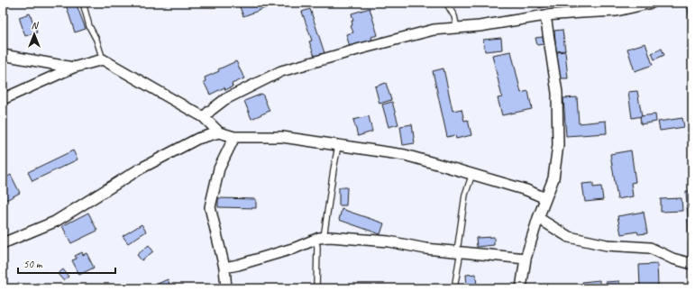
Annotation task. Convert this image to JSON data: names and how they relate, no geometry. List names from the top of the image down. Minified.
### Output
{"scale_bar":"50 m","north":"top"}
